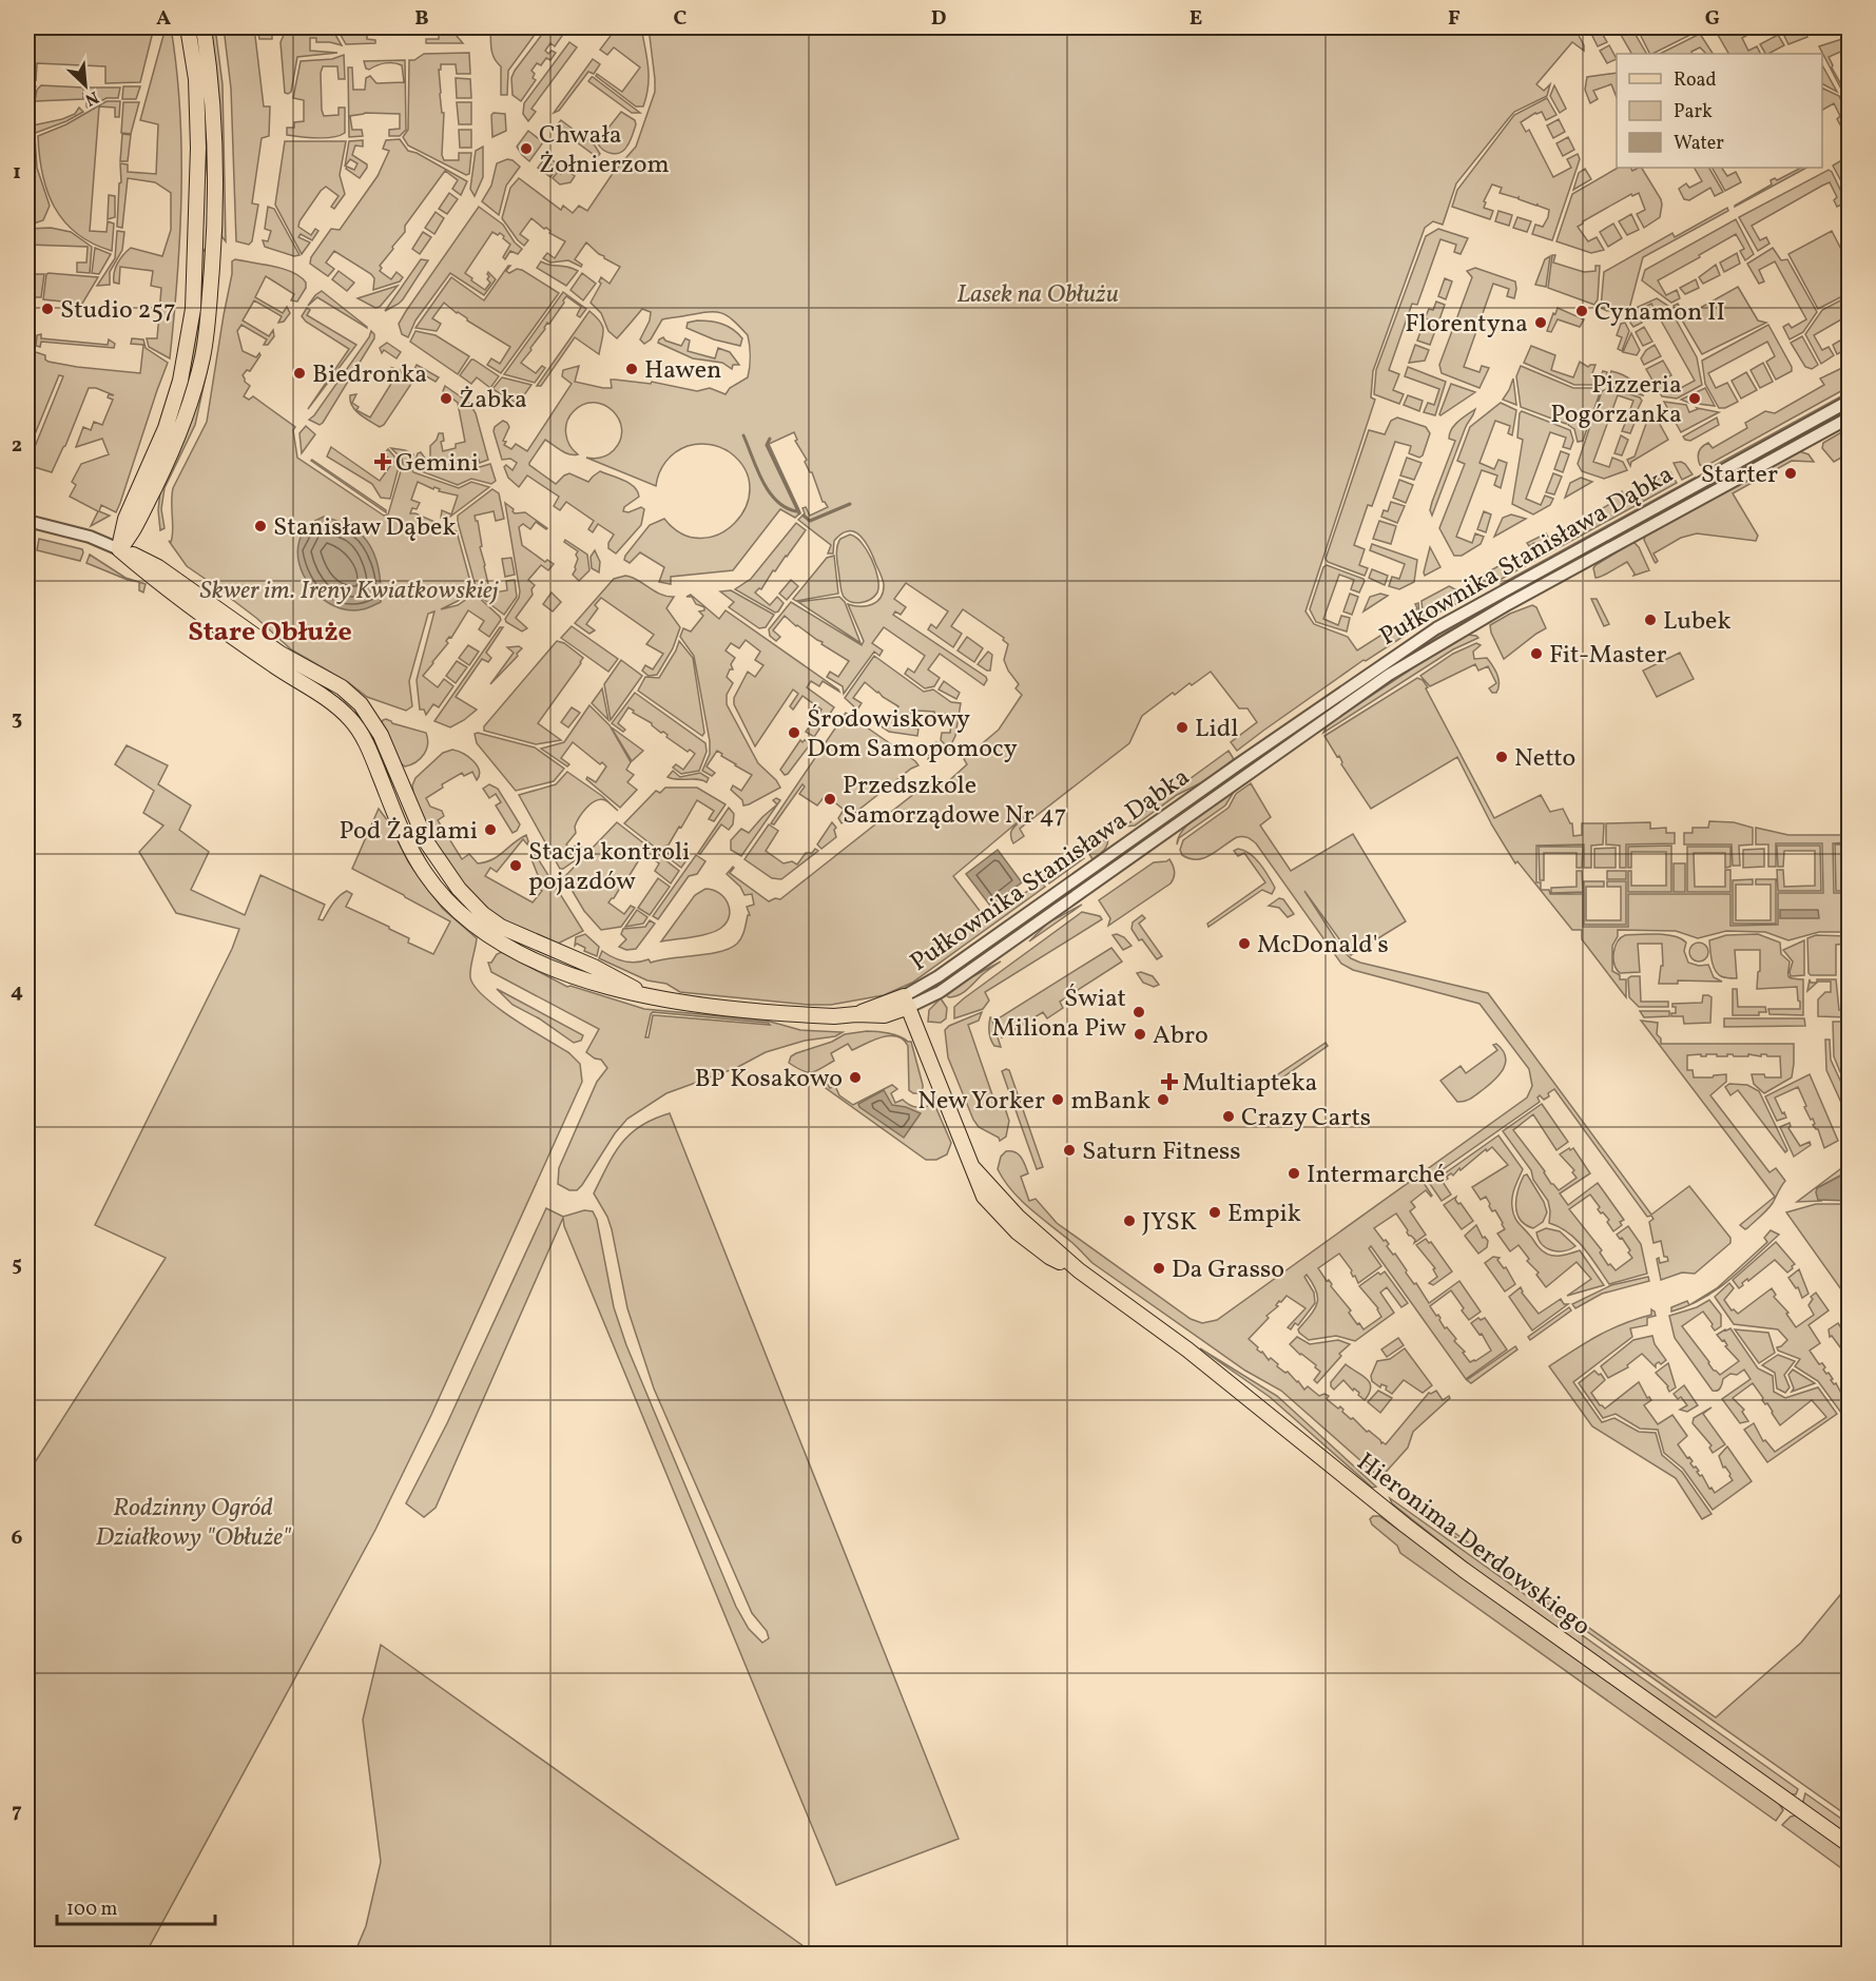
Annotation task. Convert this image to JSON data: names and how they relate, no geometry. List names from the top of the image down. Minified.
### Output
{"streets":{"main road":["Pułkownika Stanisława Dąbka","Hieronima Derdowskiego"]},"crossings":[["Pułkownika Stanisława Dąbka","Hieronima Derdowskiego"]],"districts":["Stare Obłuże"],"parks":["Lasek na Obłużu","Skwer im. Ireny Kwiatkowskiej","Rodzinny Ogród Działkowy \"Obłuże\""],"places":{"other":["Chwała Żołnierzom","Studio 257","Cynamon II","Florentyna","Hawen","Biedronka","Żabka","Pizzeria Pogórzanka","Starter","Stanisław Dąbek","Lubek","Fit-Master","Lidl","Środowiskowy Dom Samopomocy","Netto","Przedszkole Samorządowe Nr 47","Pod Żaglami","Stacja kontroli pojazdów","McDonald's","Świat Miliona Piw","Abro","BP Kosakowo","New Yorker","mBank","Crazy Carts","Saturn Fitness","Intermarché","Empik","JYSK","Da Grasso"],"health":["Gemini","Multiapteka"]},"legend":["Road","Park","Water"],"scale_bar":"100 m","north":"bottom right","grid":{"columns":["A","B","C","D","E","F","G"],"rows":["1","2","3","4","5","6","7"]}}
